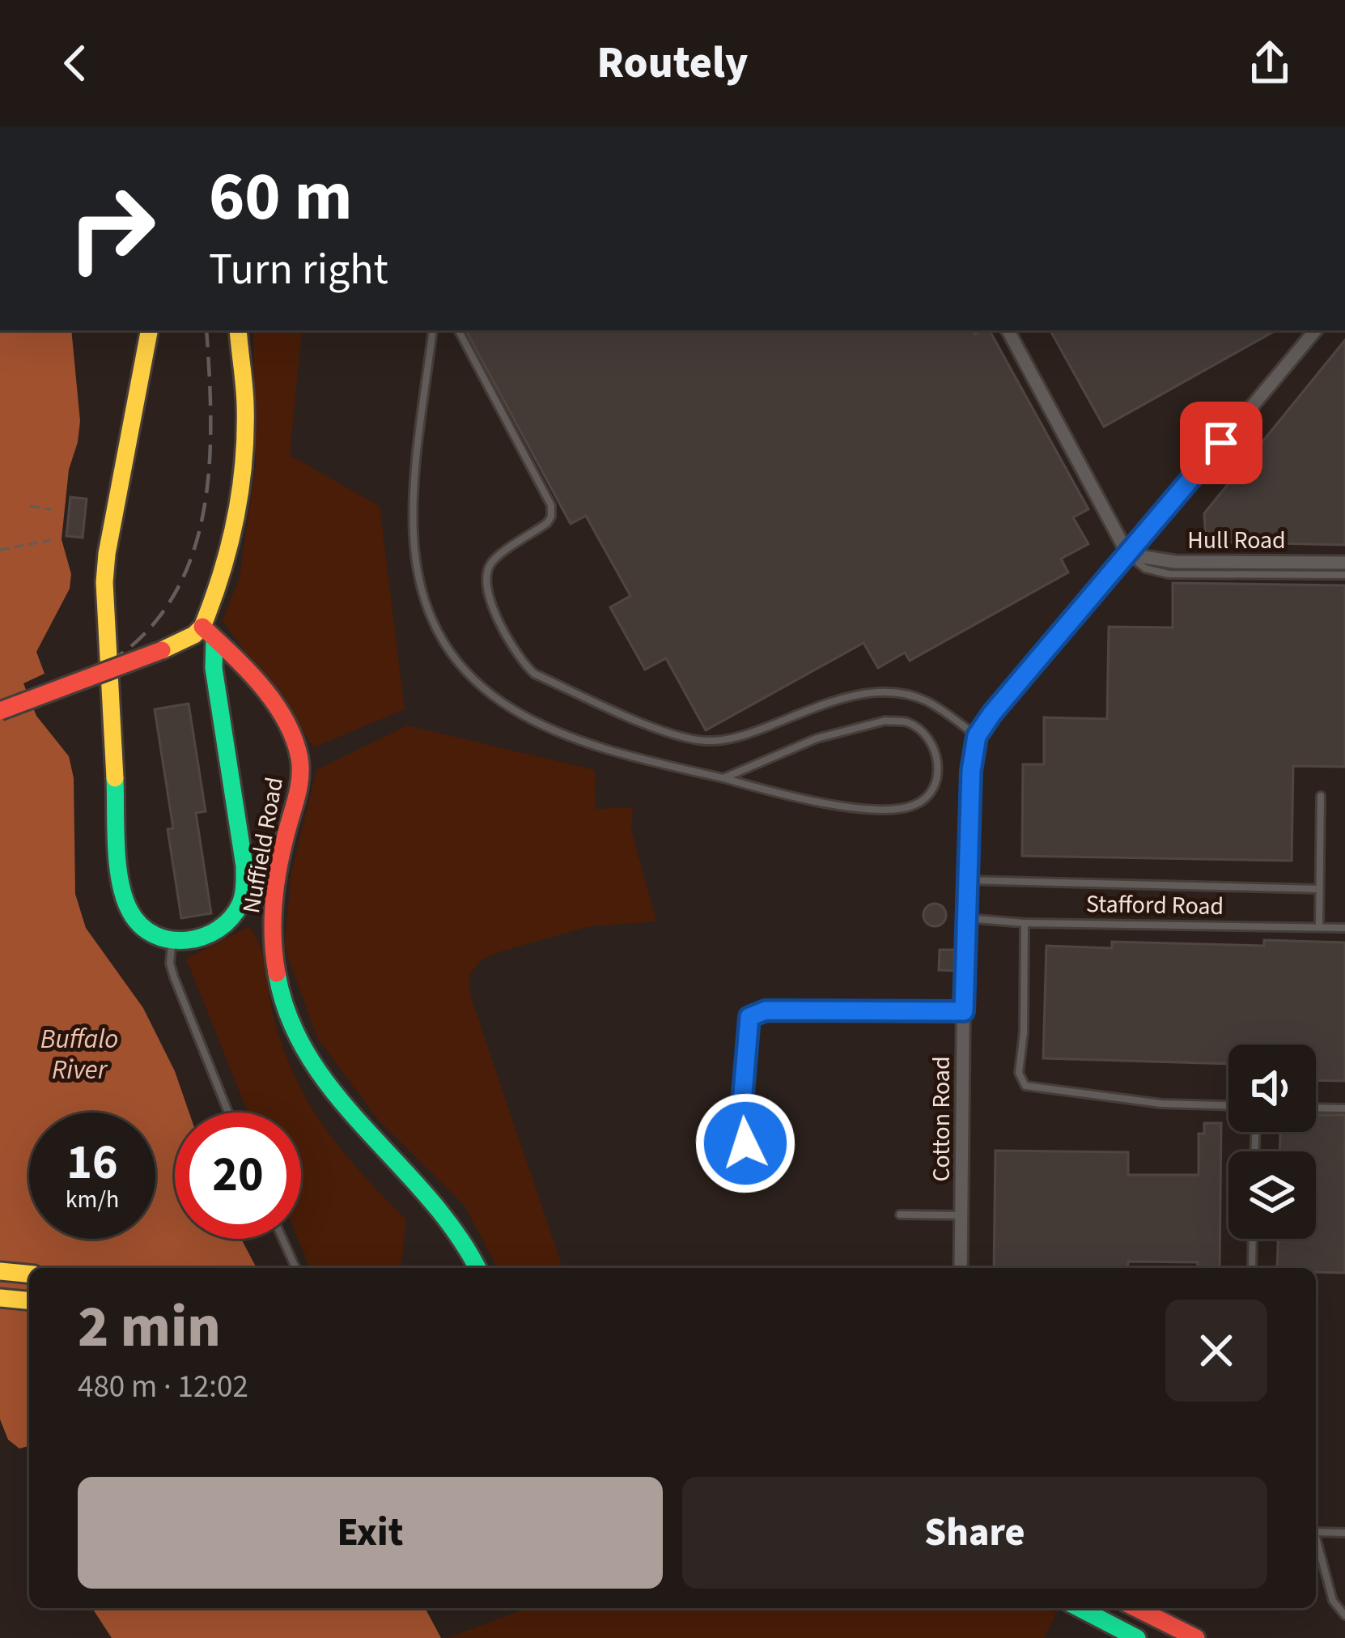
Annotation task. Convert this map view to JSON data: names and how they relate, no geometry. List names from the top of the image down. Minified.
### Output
{"streets":{"street":["Hull Road","Nuffield Road","Cotton Road"],"lane":["Stafford Road"]},"crossings":[["Hull Road","Cotton Road"],["Stafford Road","Cotton Road"]],"water":["Buffalo River"],"page":{"header":"Routely","turn":["60 m","Turn right"],"speed":"16 km/h","limit":"20","heading":["2 min","480 m · 12:02"],"buttons":["Exit","Share"]}}
